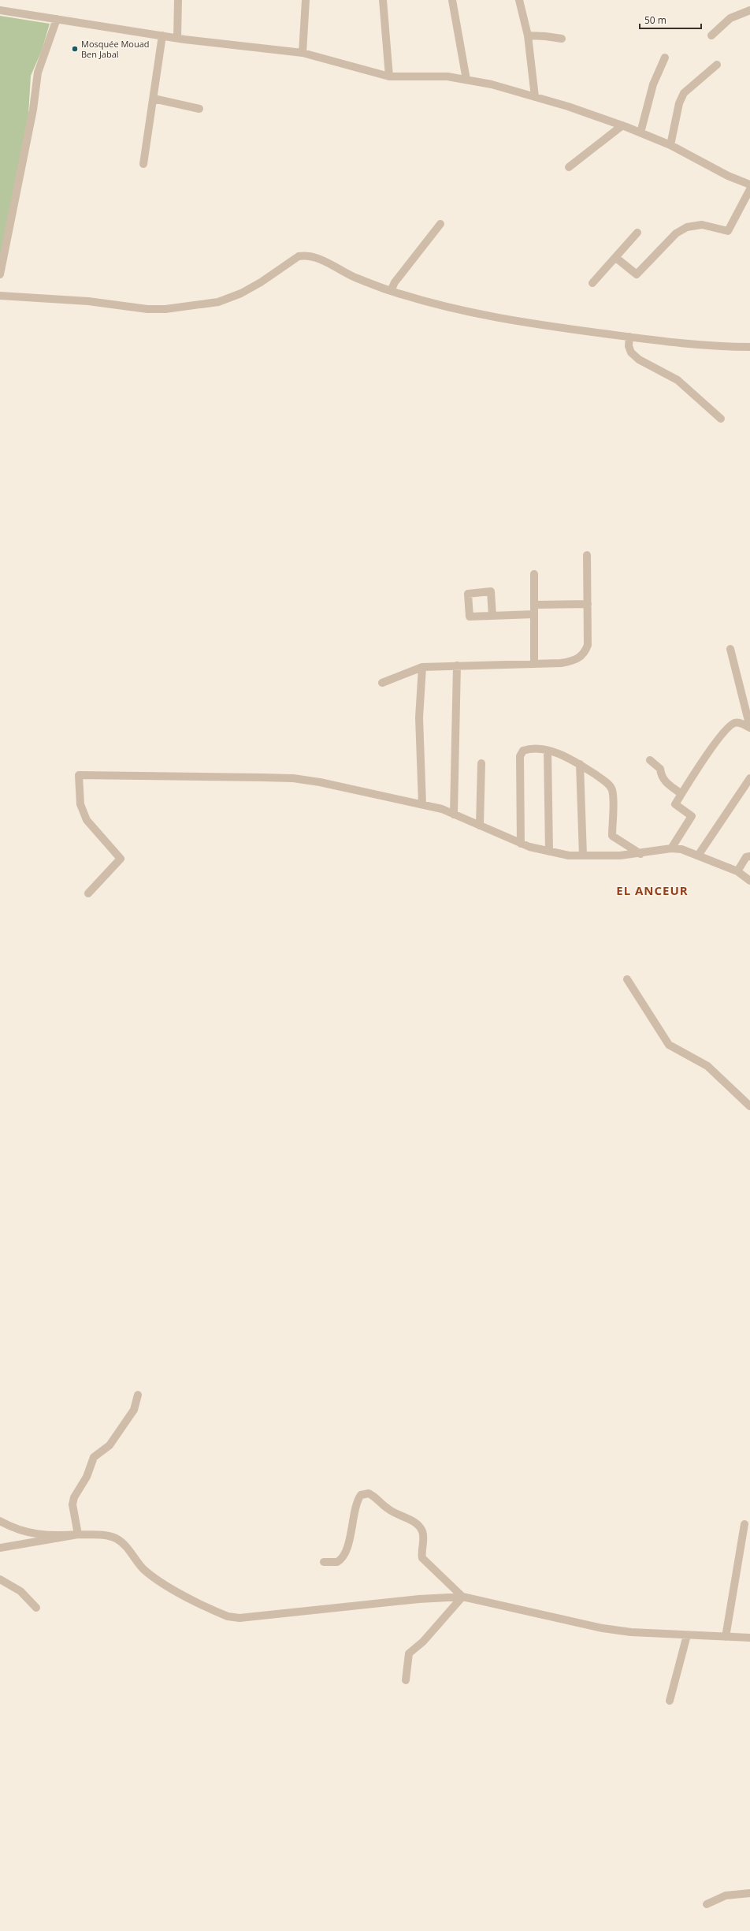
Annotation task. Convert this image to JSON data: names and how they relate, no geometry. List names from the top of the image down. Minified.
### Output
{"districts":["EL ANCEUR"],"places":["Mosquée Mouad Ben Jabal"],"scale_bar":"50 m"}
